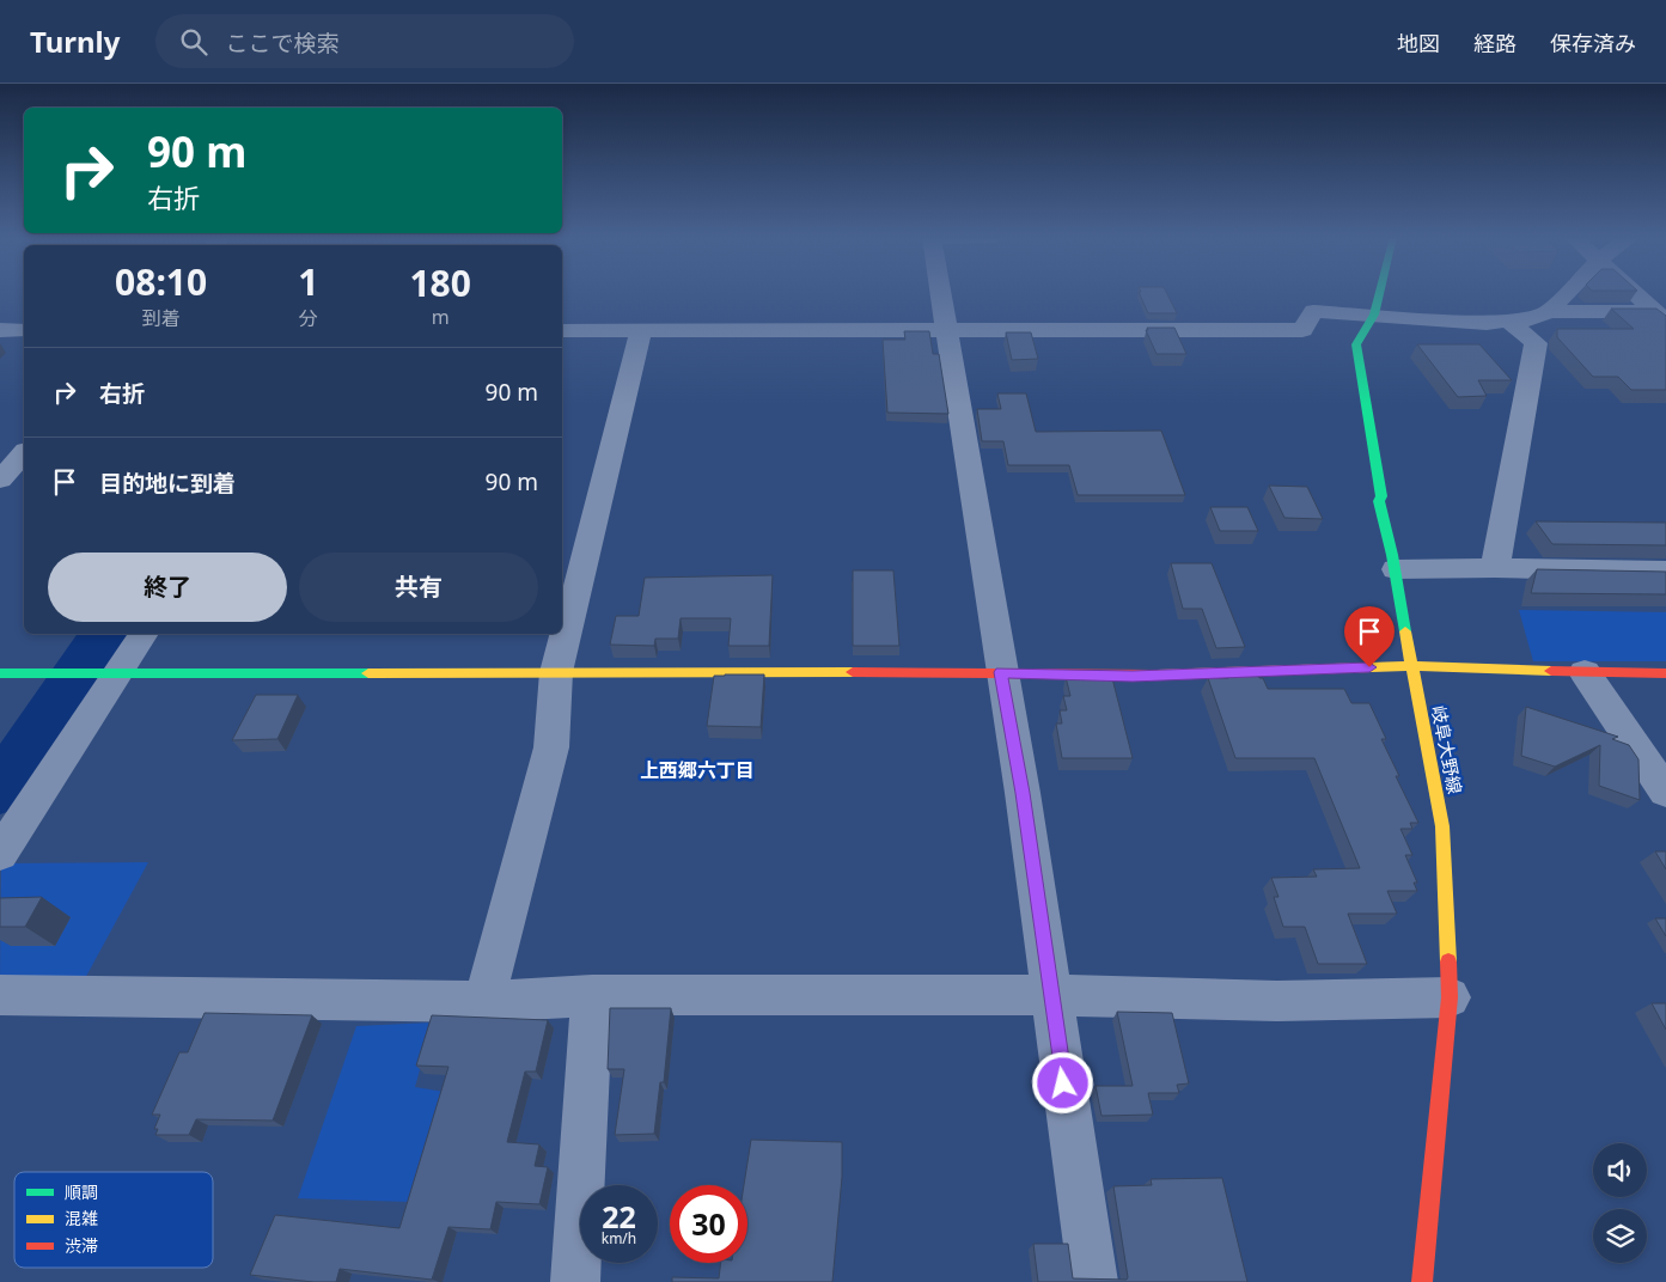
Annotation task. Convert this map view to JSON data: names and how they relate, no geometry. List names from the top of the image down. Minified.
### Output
{"streets":{"street":["岐阜大野線"]},"districts":["上西郷六丁目"],"legend":["順調","混雑","渋滞"],"page":{"header":"Turnly","search":"ここで検索","nav":["地図","経路","保存済み"],"turn":["90 m","右折"],"eta":["08:10","到着","1","分","180","m"],"list":[{"name":"右折","value":"90 m"},{"name":"目的地に到着","value":"90 m"}],"buttons":["終了","共有"],"speed":"22 km/h","limit":"30"}}
